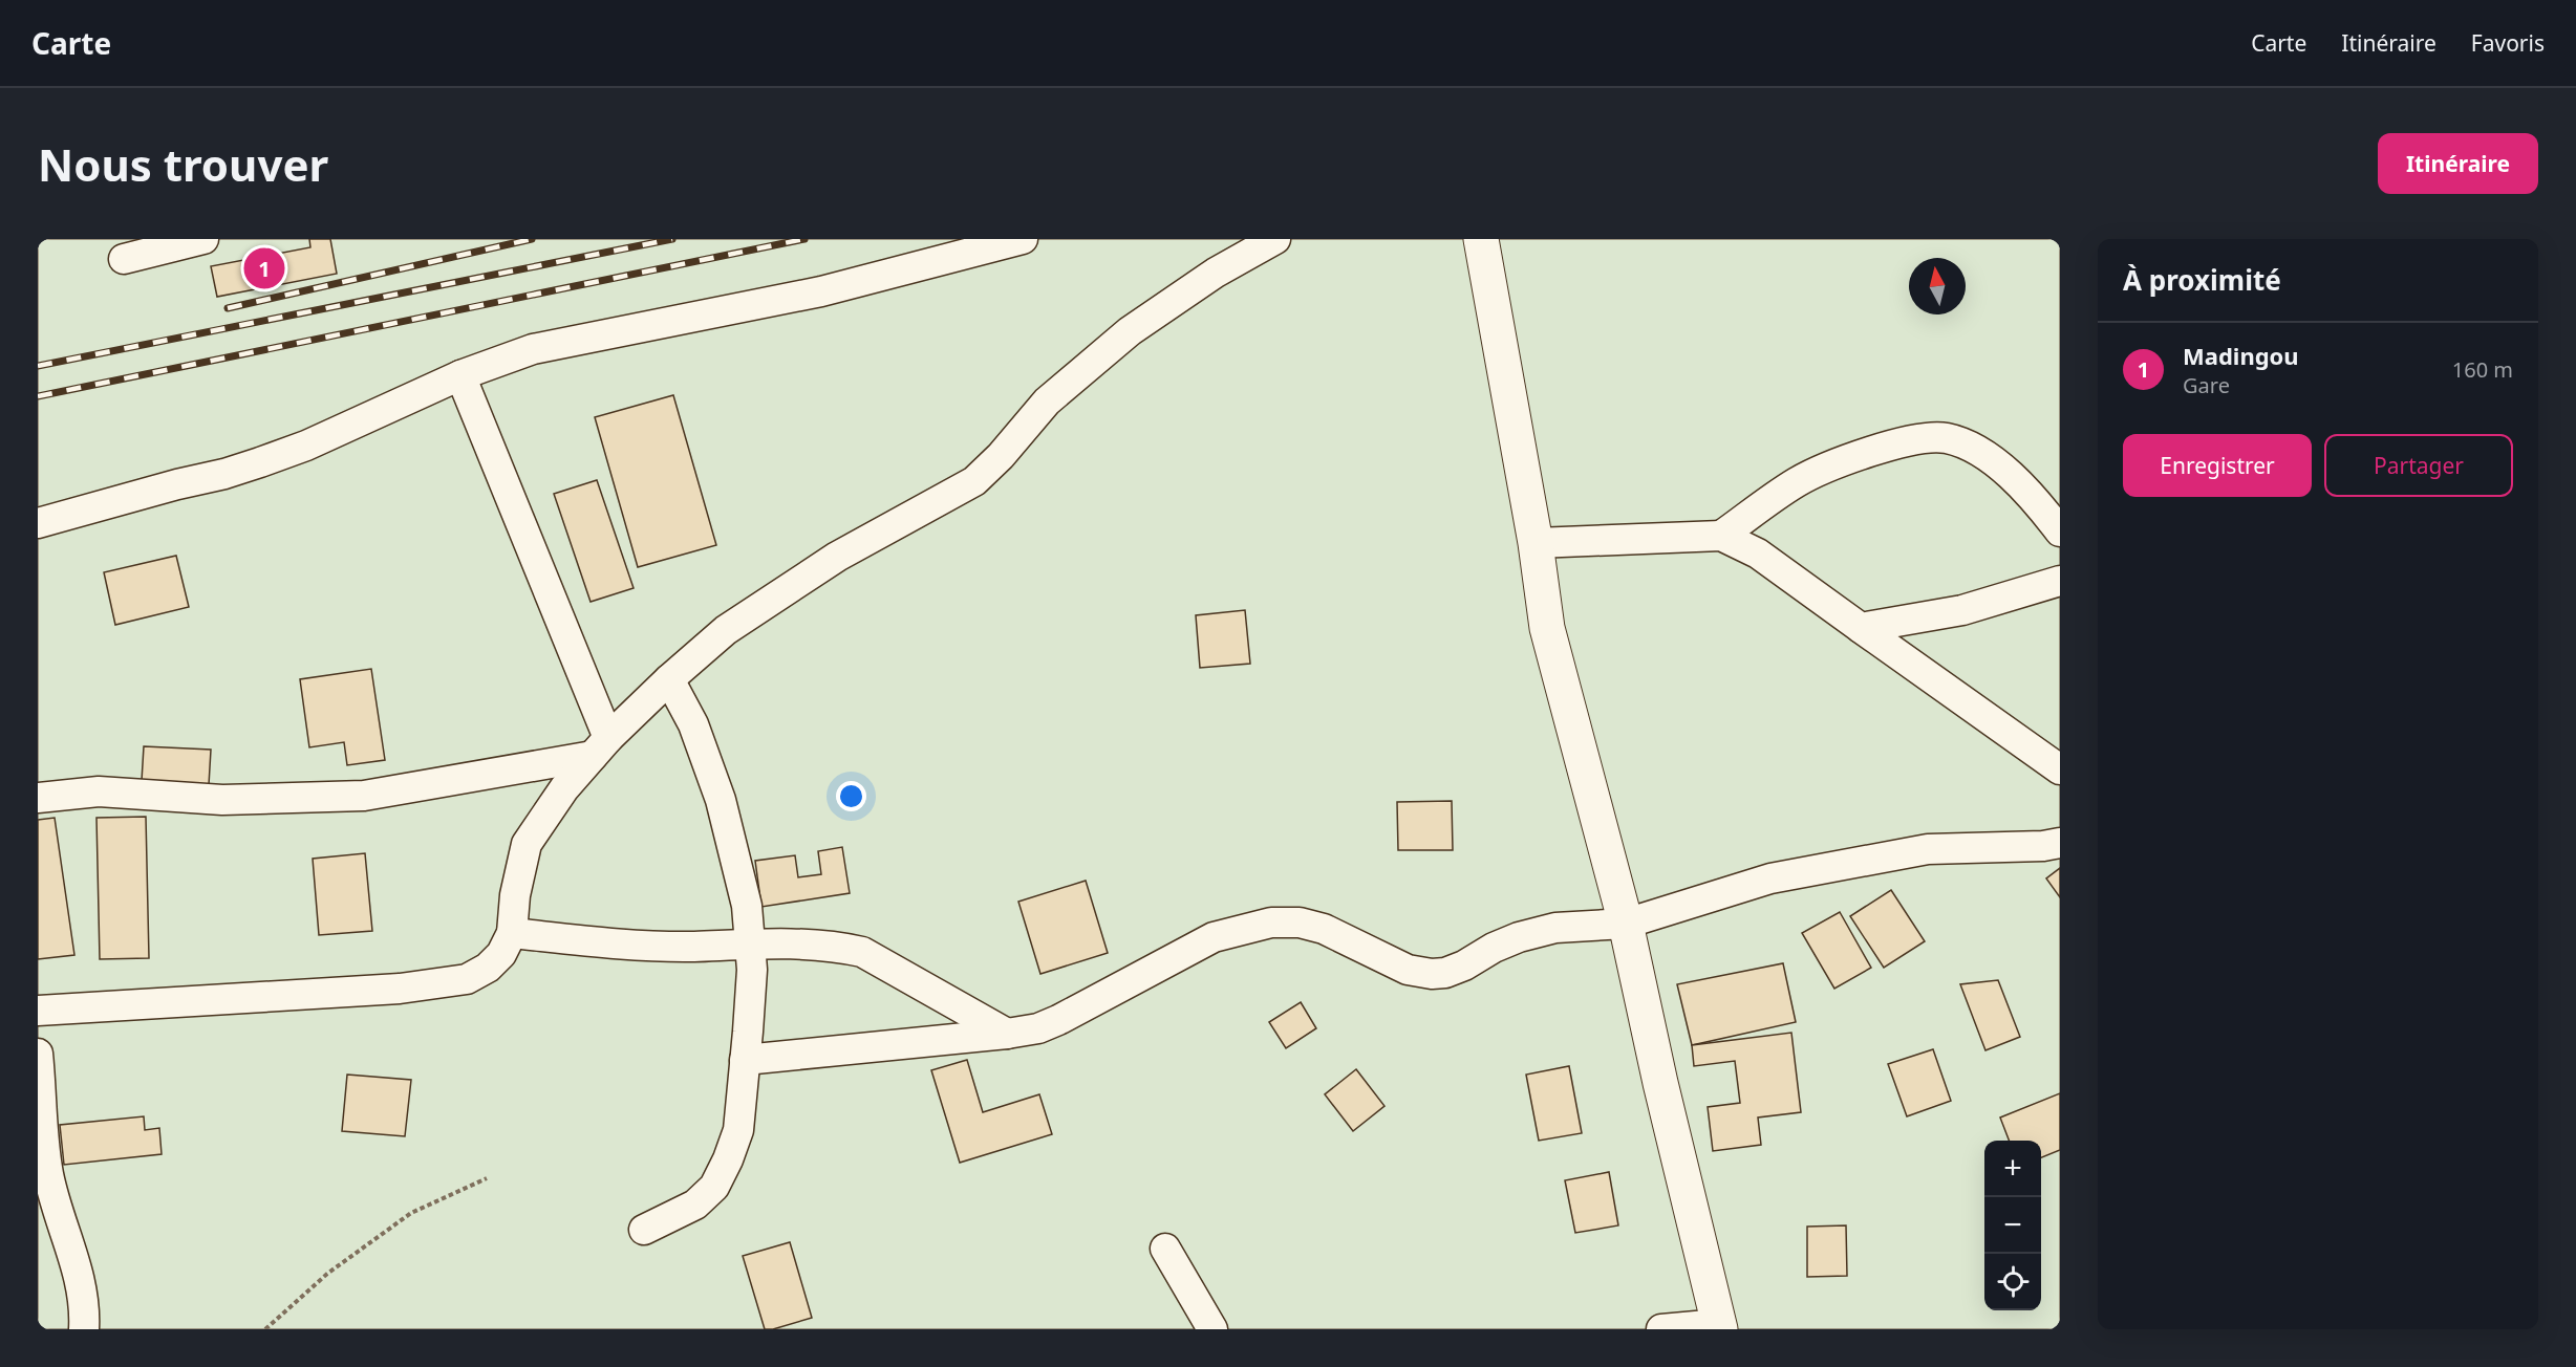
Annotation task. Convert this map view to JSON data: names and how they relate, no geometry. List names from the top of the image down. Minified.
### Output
{"north":"top","page":{"header":"Carte","nav":["Carte","Itinéraire","Favoris"],"buttons":["Itinéraire",["Enregistrer","Partager"]],"title":"Nous trouver","heading":"À proximité","pins":"1","list":[{"mark":"1","name":"Madingou","note":"Gare","value":"160 m"}],"map_buttons":["+","−"]}}
